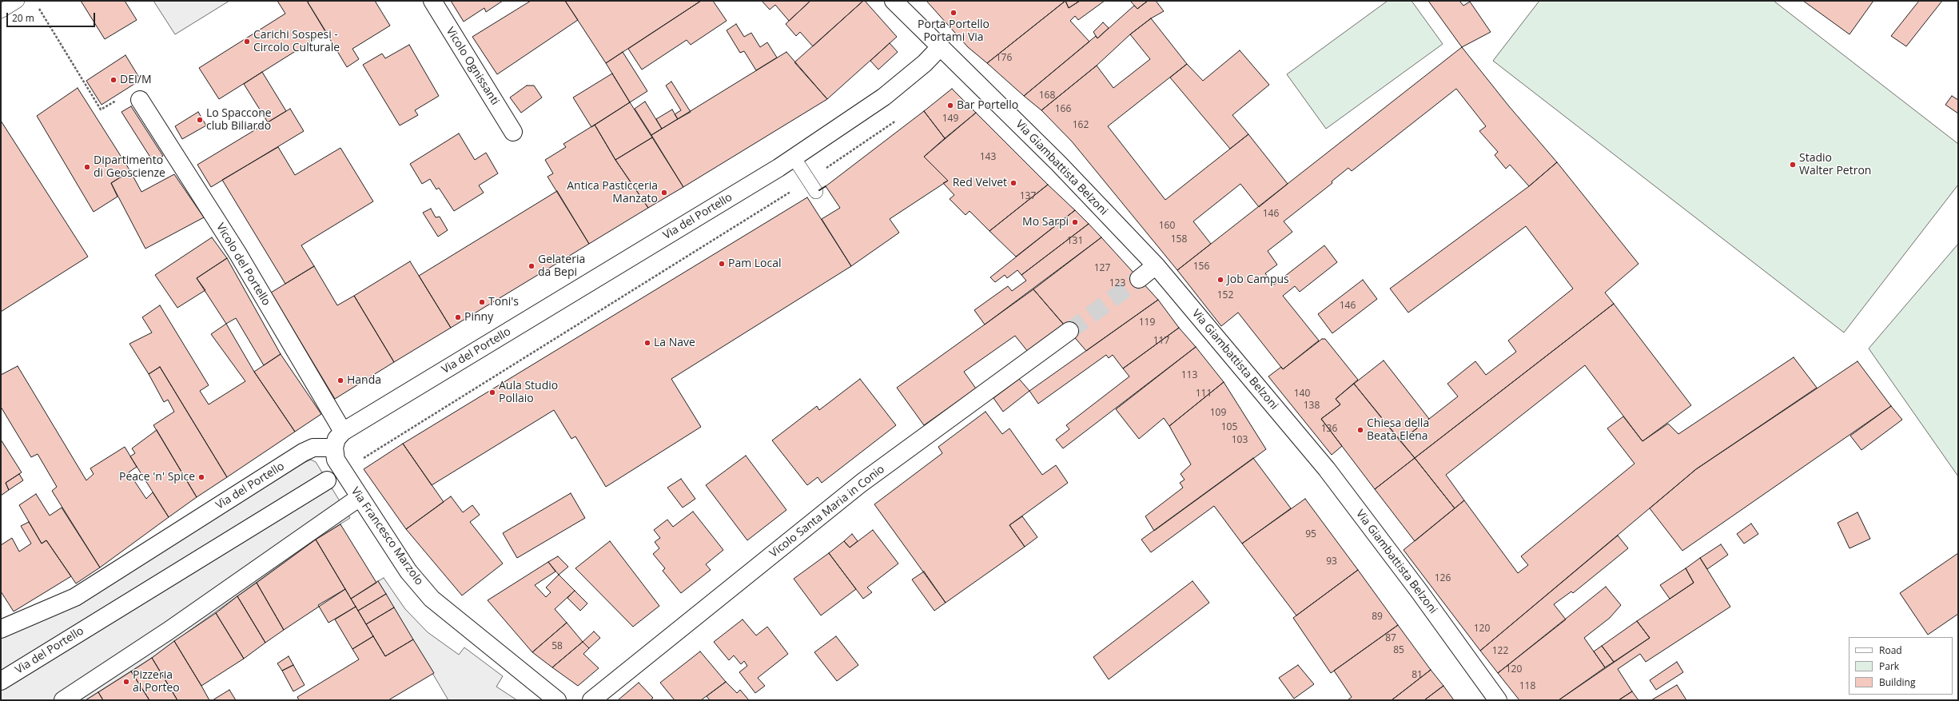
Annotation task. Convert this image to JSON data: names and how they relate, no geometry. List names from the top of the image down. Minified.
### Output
{"streets":{"street":["Vicolo Ognissanti","Via Giambattista Belzoni","Via del Portello","Vicolo del Portello","Vicolo Santa Maria in Conio","Via Francesco Marzolo"]},"crossings":[["Via Giambattista Belzoni","Via del Portello"],["Via del Portello","Vicolo del Portello"],["Via del Portello","Via Francesco Marzolo"]],"places":["Porta Portello Portami Via","Carichi Sospesi - Circolo Culturale","DEI/M","Bar Portello","Lo Spaccone club Biliardo","Stadio Walter Petron","Dipartimento di Geoscienze","Red Velvet","Antica Pasticceria Manzato","Mo Sarpi","Pam Local","Gelateria da Bepi","Job Campus","Toni's","Pinny","La Nave","Handa","Aula Studio Pollaio","Chiesa della Beata Elena","Peace 'n' Spice","Pizzeria al Porteo"],"house_numbers":["176","168","166","149","162","143","137","146","160","158","131","156","127","123","152","146","119","117","113","111","140","138","109","105","136","103","95","93","126","89","120","87","58","85","122","120","81","118"],"legend":["Road","Park","Building"],"scale_bar":"20 m"}
